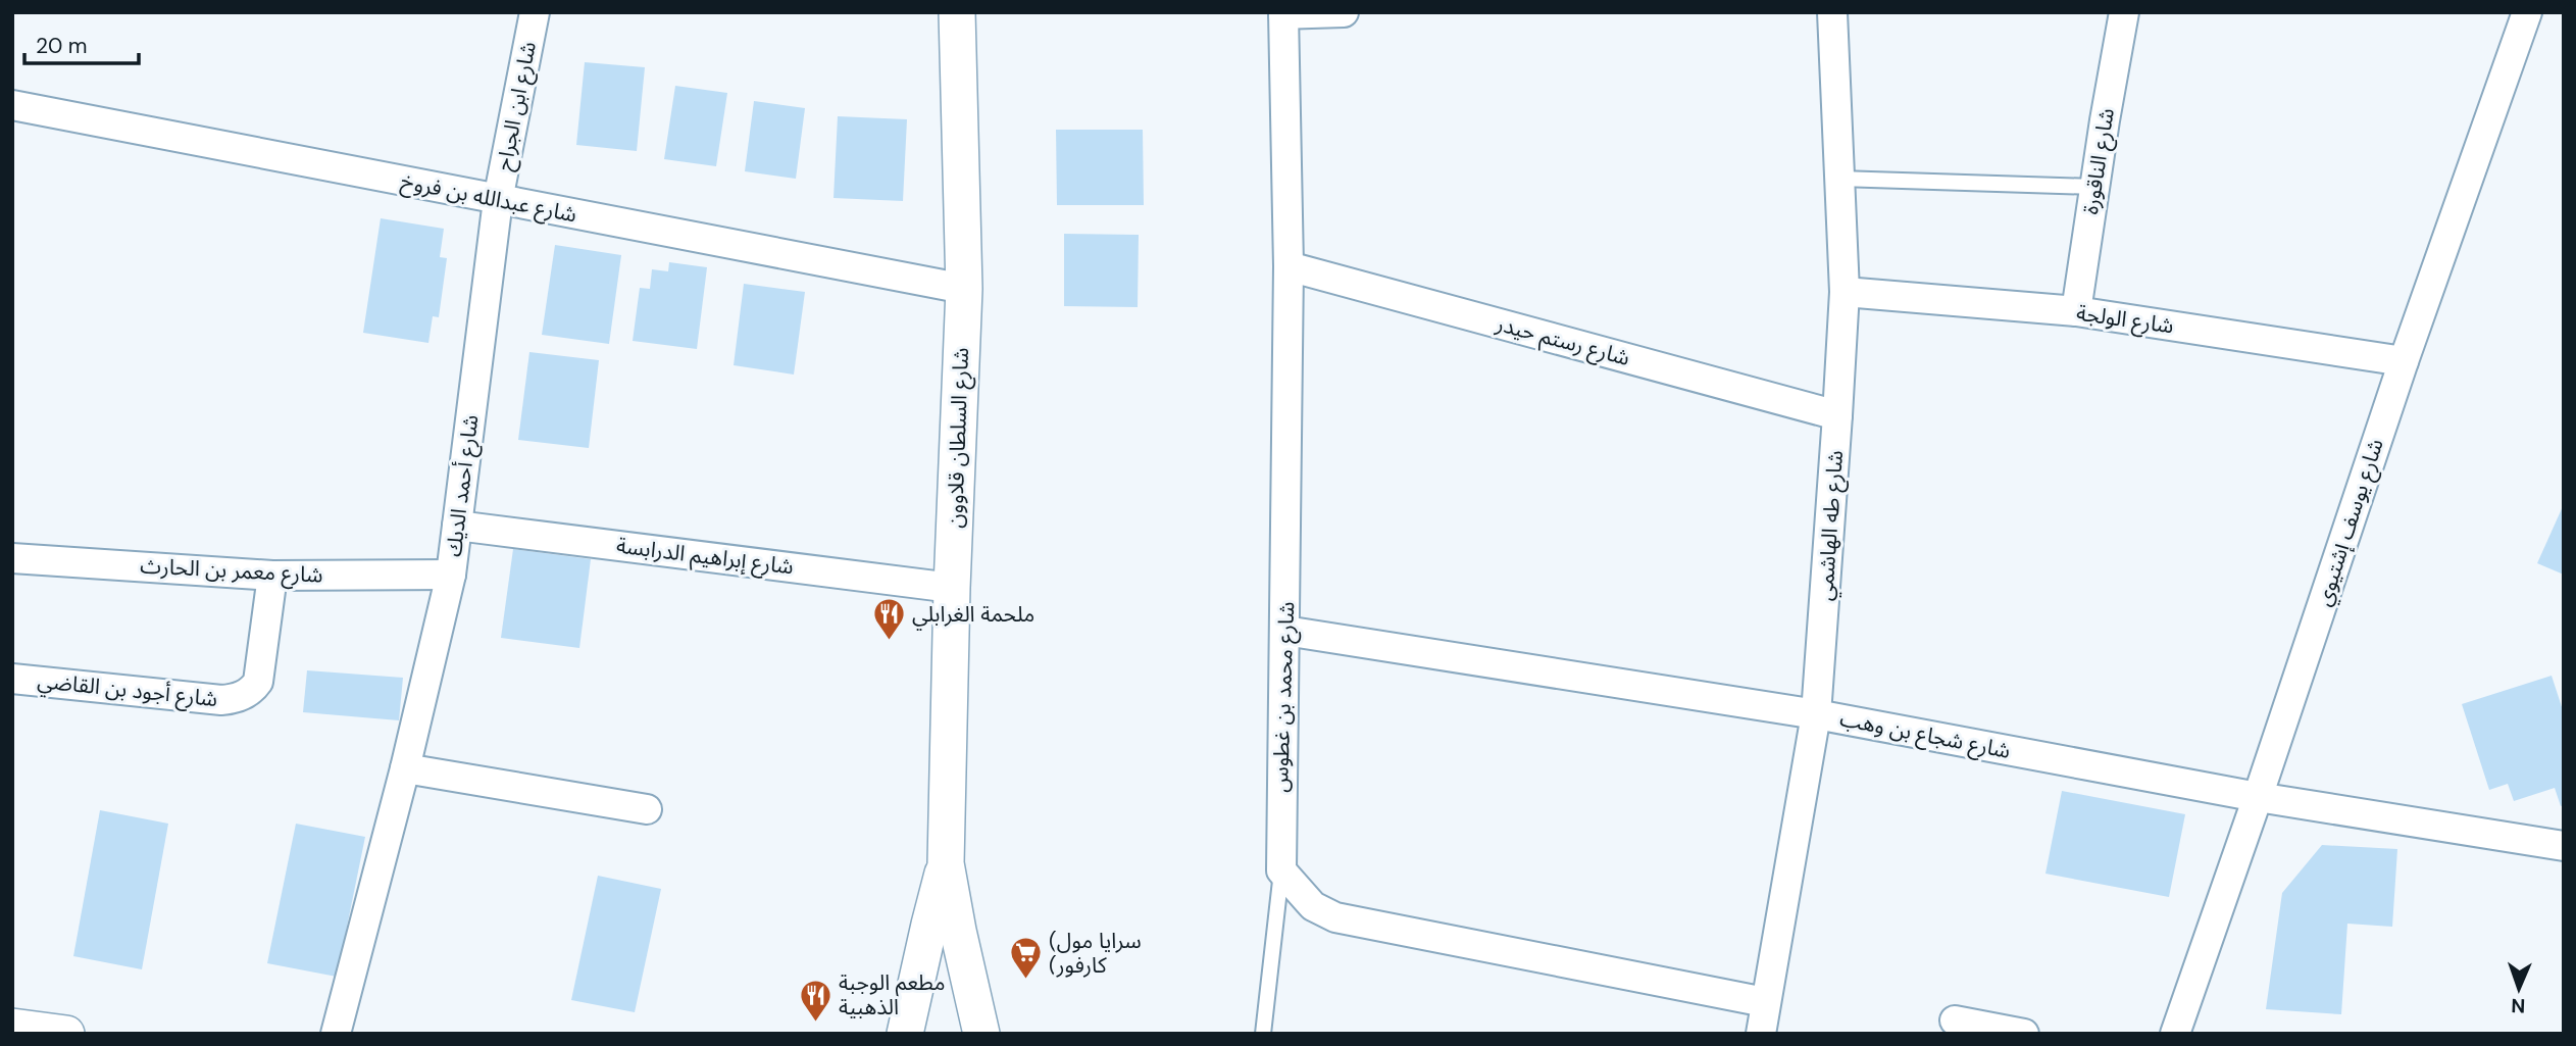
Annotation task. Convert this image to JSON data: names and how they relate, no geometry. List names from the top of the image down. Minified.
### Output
{"streets":{"street":["شارع ابن الجراح","شارع الناقورة","شارع عبدالله بن فروخ","شارع الولجة","شارع رستم حيدر","شارع السلطان قلاوون","شارع أحمد الديك","شارع يوسف إشتيوي","شارع طه الهاشمي","شارع إبراهيم الدرابسة","شارع معمر بن الحارث","شارع أجود بن القاضي","شارع محمد بن غطوس","شارع شجاع بن وهب"]},"crossings":[["شارع ابن الجراح","شارع عبدالله بن فروخ"],["شارع ابن الجراح","شارع أحمد الديك"],["شارع الناقورة","شارع الولجة"],["شارع عبدالله بن فروخ","شارع السلطان قلاوون"],["شارع عبدالله بن فروخ","شارع أحمد الديك"],["شارع الولجة","شارع يوسف إشتيوي"],["شارع الولجة","شارع طه الهاشمي"],["شارع رستم حيدر","شارع طه الهاشمي"],["شارع رستم حيدر","شارع محمد بن غطوس"],["شارع السلطان قلاوون","شارع إبراهيم الدرابسة"],["شارع أحمد الديك","شارع إبراهيم الدرابسة"],["شارع أحمد الديك","شارع معمر بن الحارث"],["شارع يوسف إشتيوي","شارع شجاع بن وهب"],["شارع طه الهاشمي","شارع شجاع بن وهب"],["شارع معمر بن الحارث","شارع أجود بن القاضي"],["شارع محمد بن غطوس","شارع شجاع بن وهب"]],"places":{"restaurant":["ملحمة الغرابلي","مطعم الوجبة الذهبية"],"supermarket":["(سرايا مول (كارفور"]},"scale_bar":"20 m","north":"bottom"}
